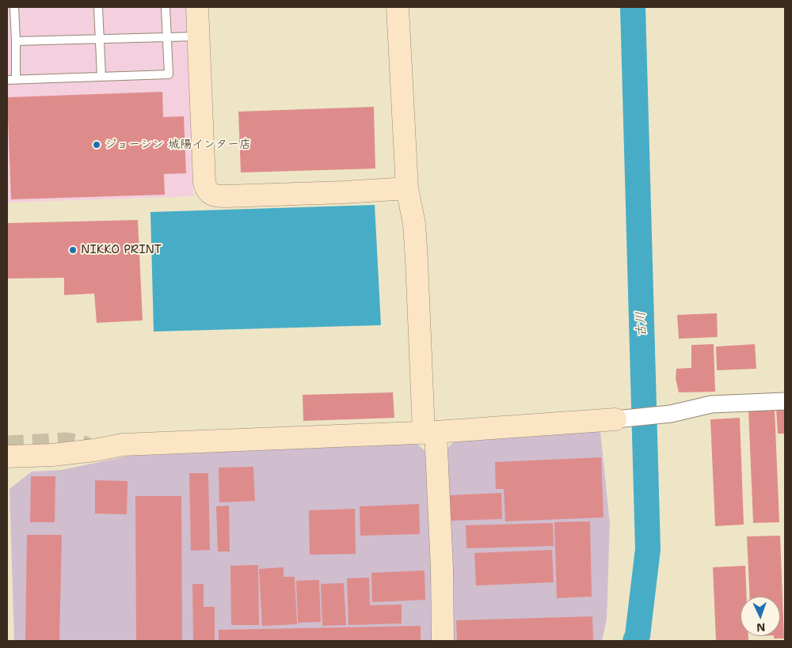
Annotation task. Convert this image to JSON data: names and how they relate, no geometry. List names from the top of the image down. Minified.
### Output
{"water":["古川"],"places":["ジョーシン 城陽インター店","NIKKO PRINT"],"north":"bottom"}
